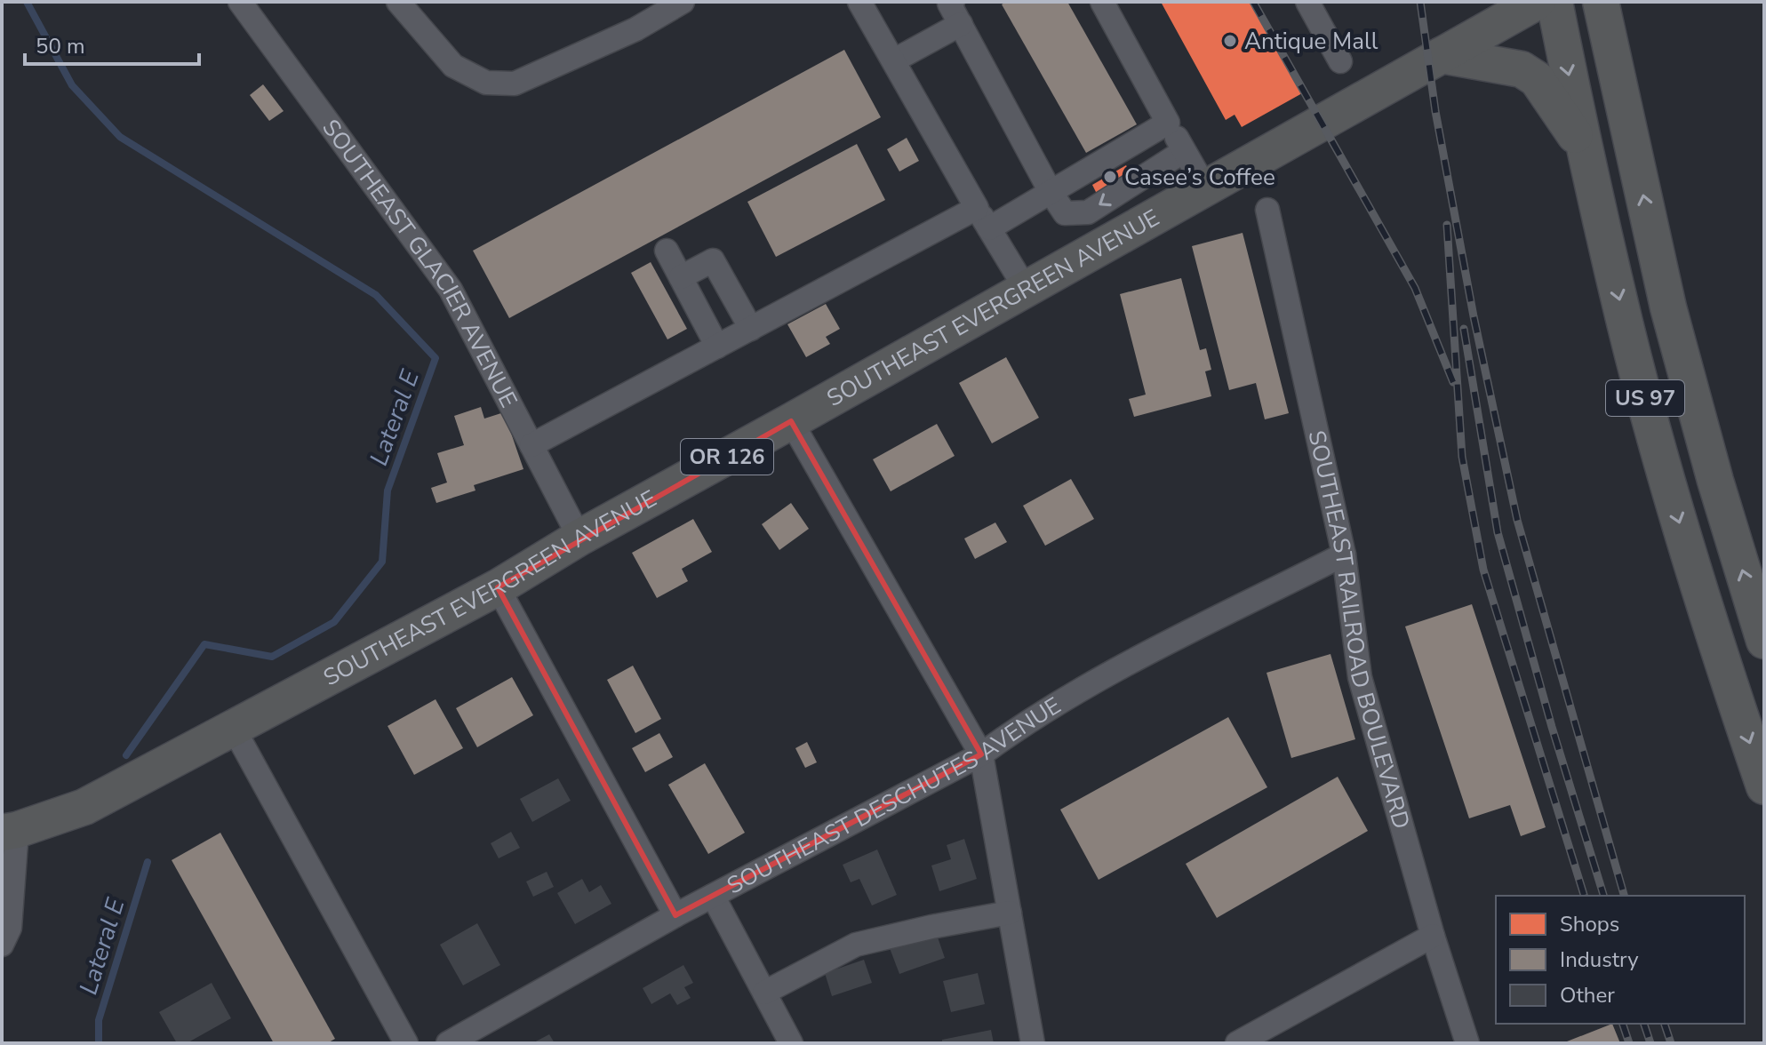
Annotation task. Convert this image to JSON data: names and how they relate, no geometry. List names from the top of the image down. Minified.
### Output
{"streets":{"highway":["SOUTHEAST EVERGREEN AVENUE","US 97","OR 126"],"street":["SOUTHEAST GLACIER AVENUE","SOUTHEAST RAILROAD BOULEVARD","SOUTHEAST DESCHUTES AVENUE"]},"crossings":[["SOUTHEAST GLACIER AVENUE","SOUTHEAST EVERGREEN AVENUE"],["SOUTHEAST EVERGREEN AVENUE","OR 126"],["SOUTHEAST RAILROAD BOULEVARD","SOUTHEAST DESCHUTES AVENUE"]],"water":["Lateral E"],"places":["Antique Mall","Casee’s Coffee"],"legend":["Shops","Industry","Other"],"scale_bar":"50 m"}
